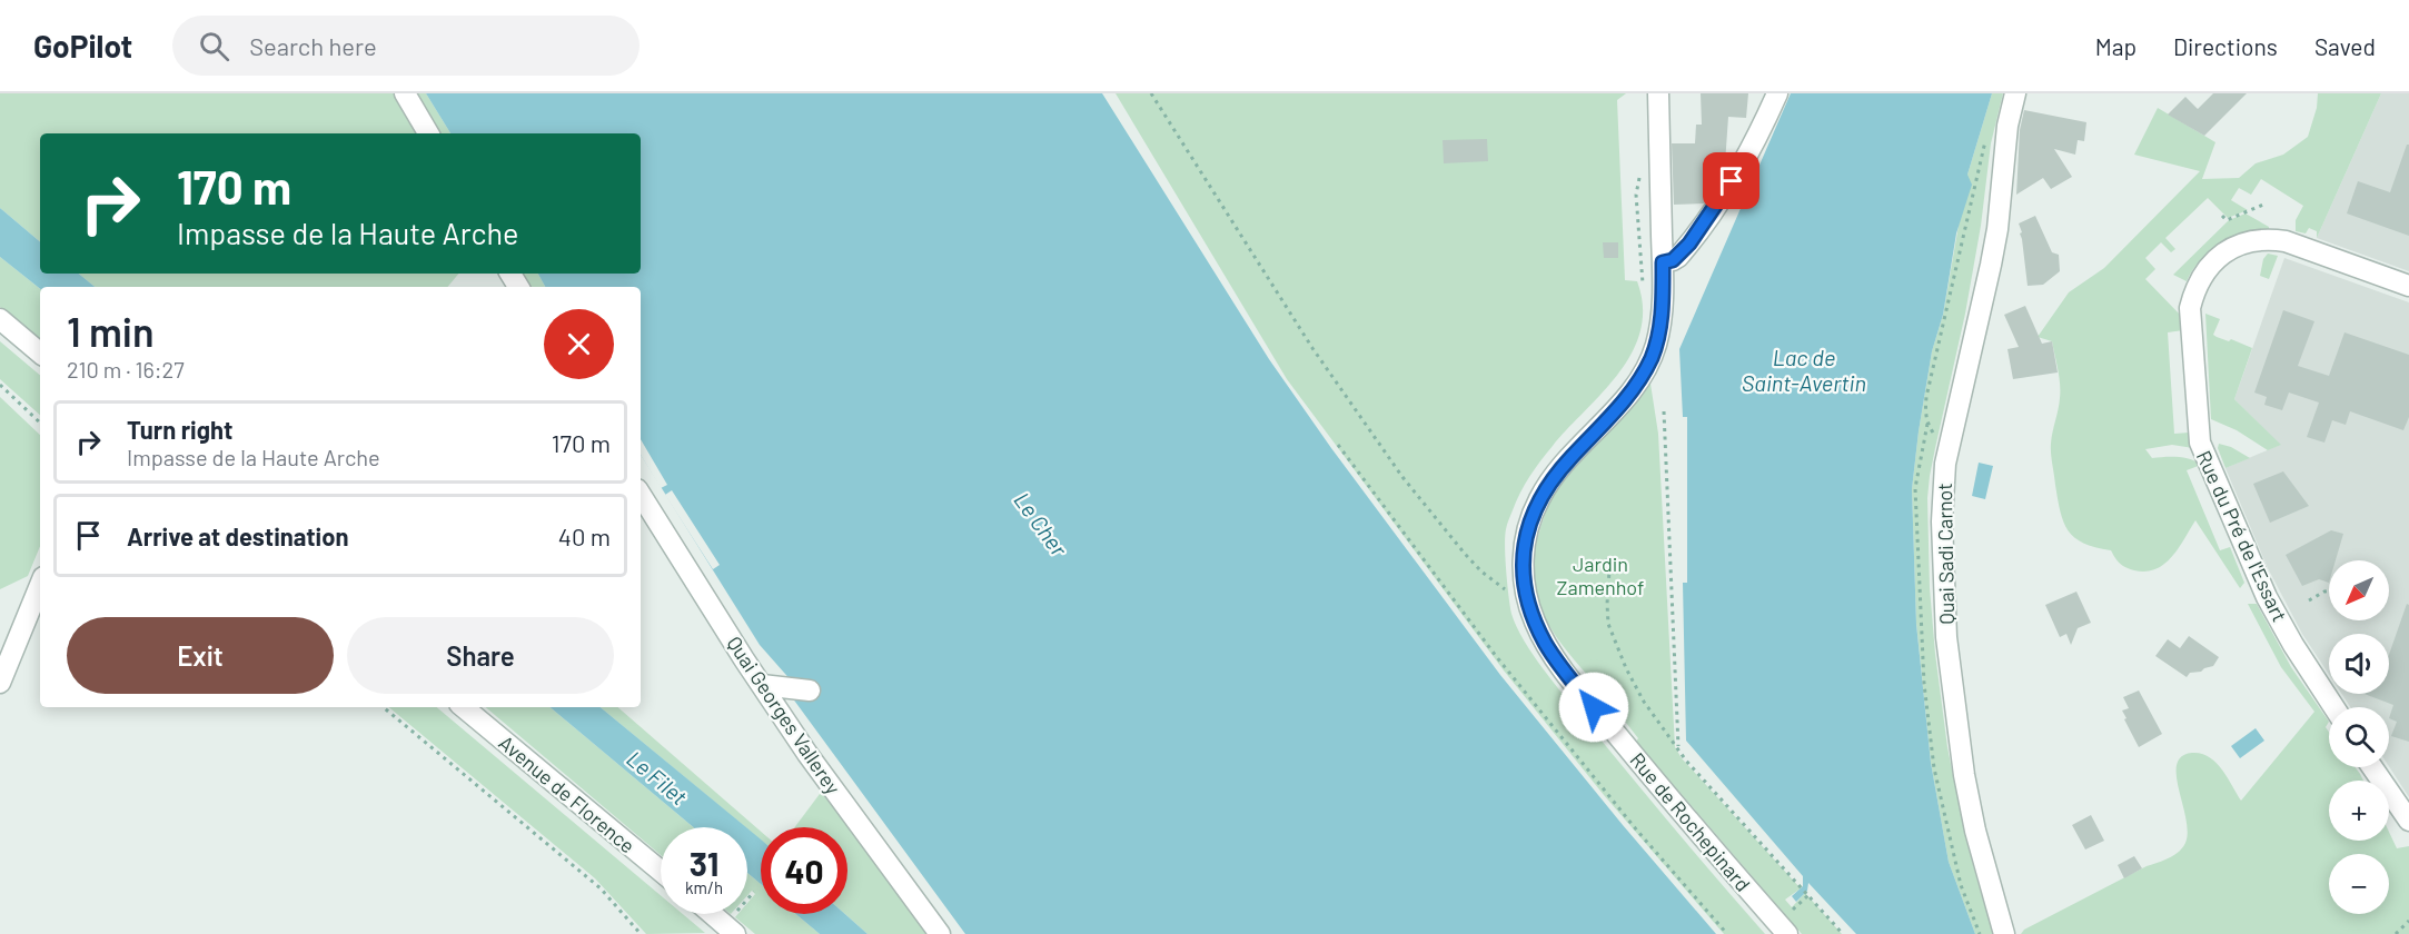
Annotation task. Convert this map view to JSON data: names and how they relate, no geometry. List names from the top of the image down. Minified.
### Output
{"streets":{"street":["Rue du Pré de l'Essart","Quai Sadi Carnot","Quai Georges Vallerey","Avenue de Florence","Rue de Rochepinard"]},"water":["Lac de Saint-Avertin","Le Cher","Le Filet"],"parks":["Jardin Zamenhof"],"north":"bottom left","page":{"header":"GoPilot","search":"Search here","nav":["Map","Directions","Saved"],"turn":["170 m","Impasse de la Haute Arche"],"heading":["1 min","210 m · 16:27"],"list":[{"name":"Turn right","note":"Impasse de la Haute Arche","value":"170 m"},{"name":"Arrive at destination","value":"40 m"}],"map_buttons":["+","−"],"buttons":["Exit","Share"],"speed":"31 km/h","limit":"40"}}
